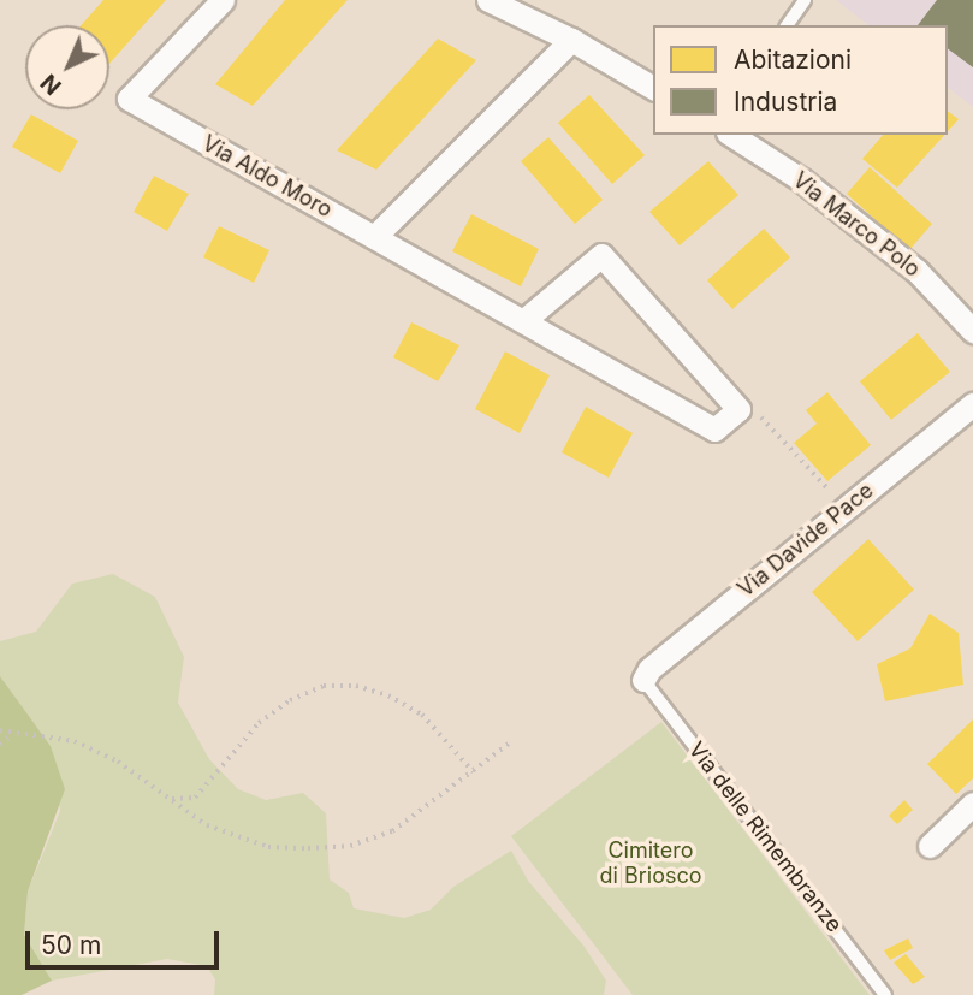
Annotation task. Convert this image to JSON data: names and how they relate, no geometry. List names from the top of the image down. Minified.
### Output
{"streets":{"street":["Via Aldo Moro","Via Marco Polo","Via Davide Pace"],"lane":["Via delle Rimembranze"]},"crossings":[["Via Davide Pace","Via delle Rimembranze"]],"parks":["Cimitero di Briosco"],"legend":["Abitazioni","Industria"],"scale_bar":"50 m","north":"bottom left"}
